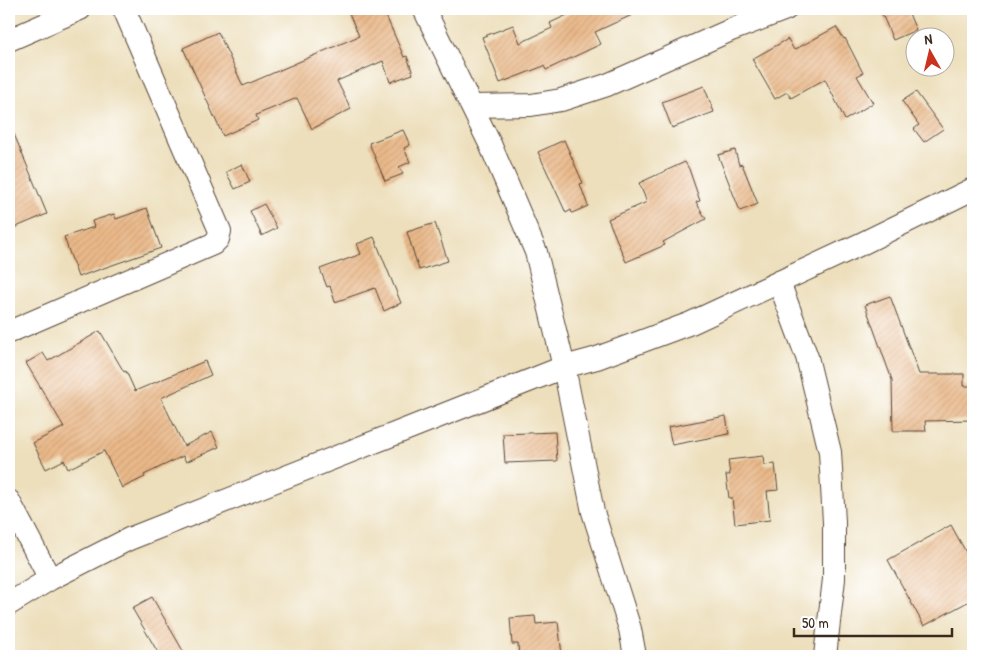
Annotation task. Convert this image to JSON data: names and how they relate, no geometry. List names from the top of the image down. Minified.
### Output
{"scale_bar":"50 m","north":"top"}
